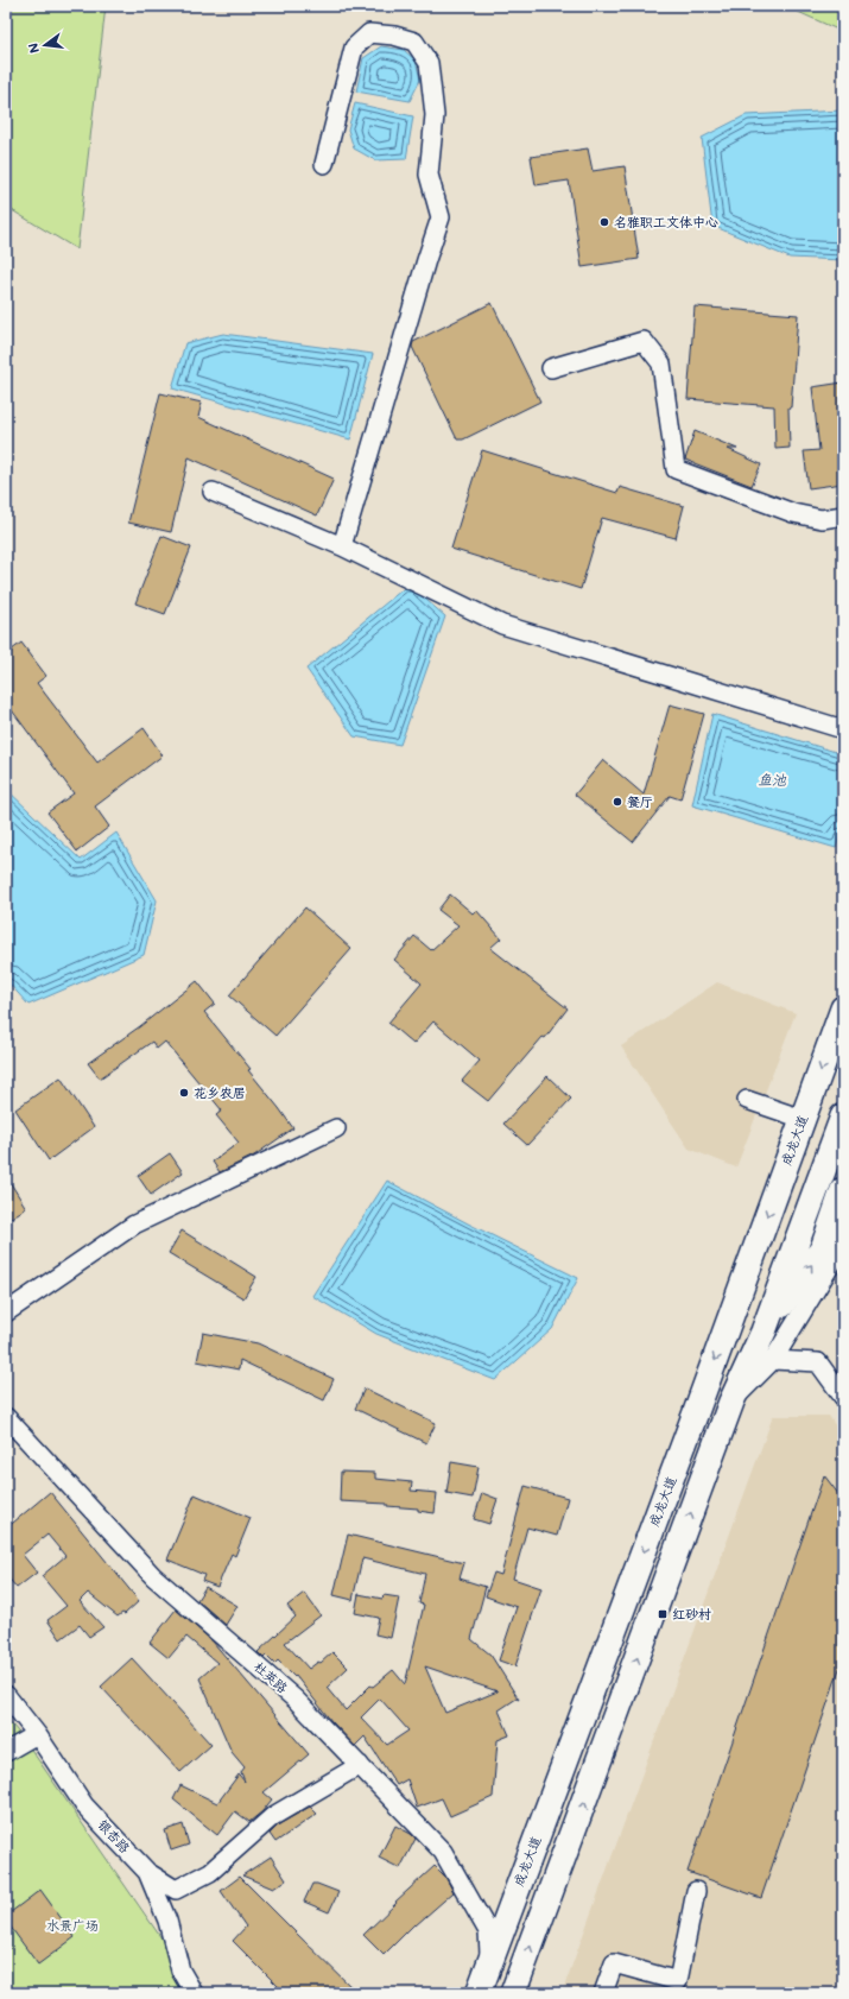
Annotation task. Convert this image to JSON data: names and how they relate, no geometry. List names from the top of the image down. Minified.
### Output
{"streets":{"highway":["成龙大道"],"street":["杜英路","银杏路"]},"crossings":[["成龙大道","杜英路"]],"water":["鱼池"],"parks":["水景广场"],"places":{"other":["名雅职工文体中心","餐厅","花乡农居"],"transit":["红砂村"]},"north":"left"}
